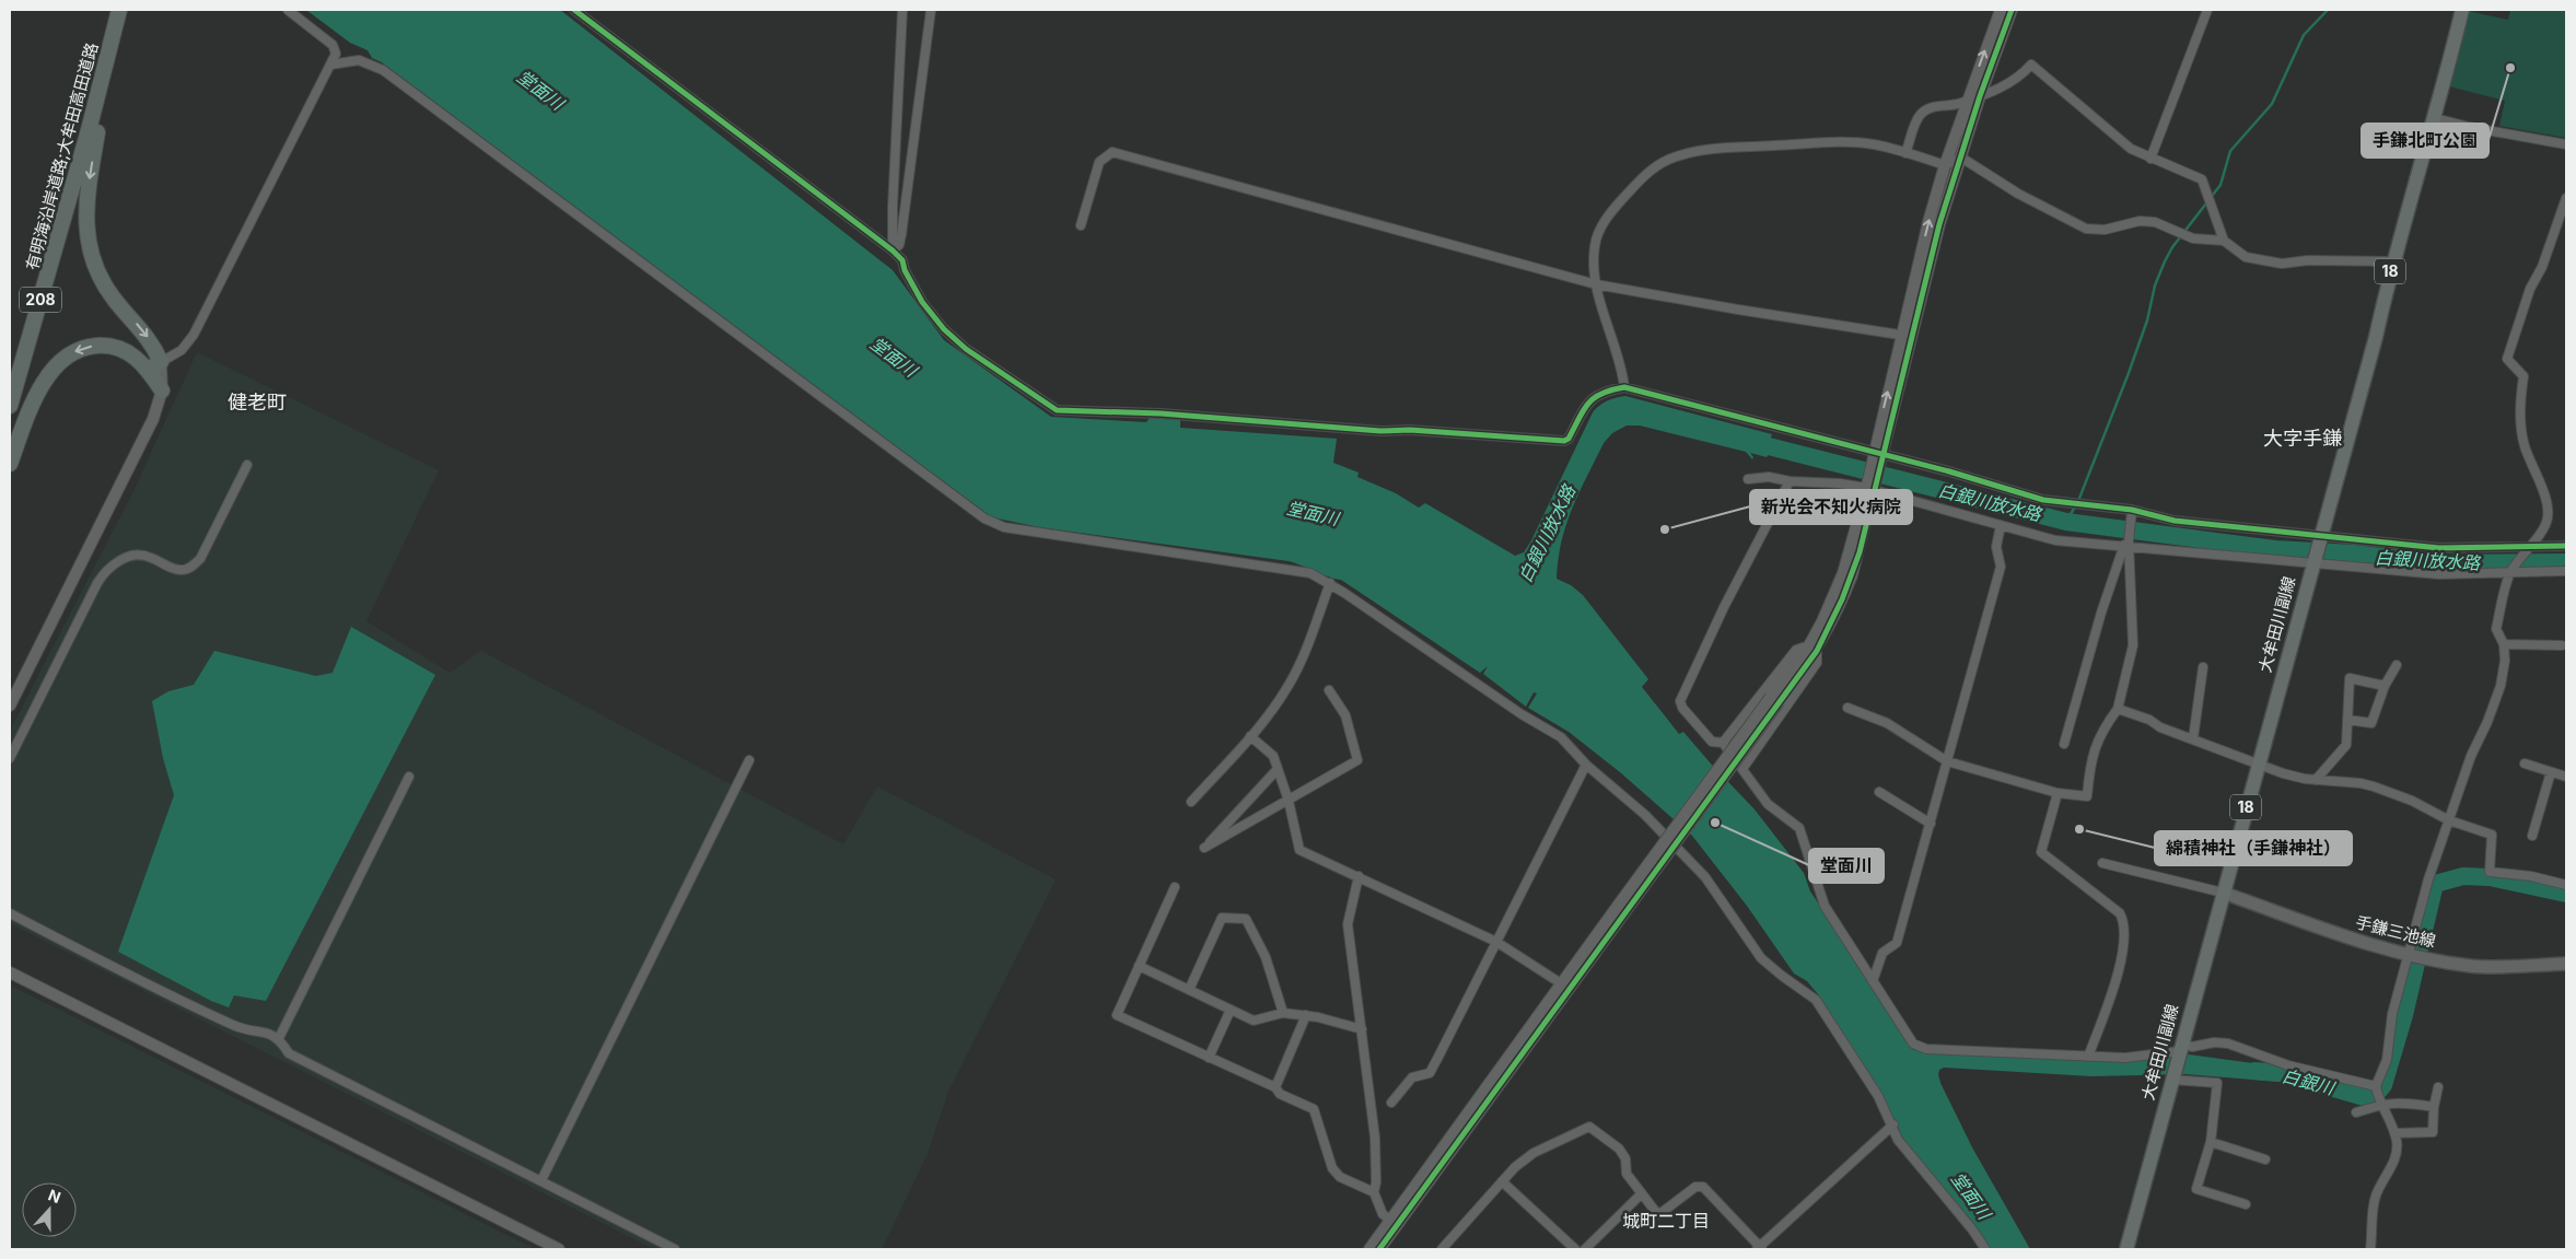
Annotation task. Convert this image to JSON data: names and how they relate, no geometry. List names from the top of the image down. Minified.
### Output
{"streets":{"highway":["有明海沿岸道路;大牟田高田道路","208"],"main road":["18","大牟田川副線","手鎌三池線"]},"crossings":[["大牟田川副線","手鎌三池線"]],"districts":["健老町","大字手鎌","城町二丁目"],"water":["堂面川","白銀川放水路","白銀川"],"places":["手鎌北町公園","新光会不知火病院","堂面川","綿積神社（手鎌神社）"],"north":"top"}
